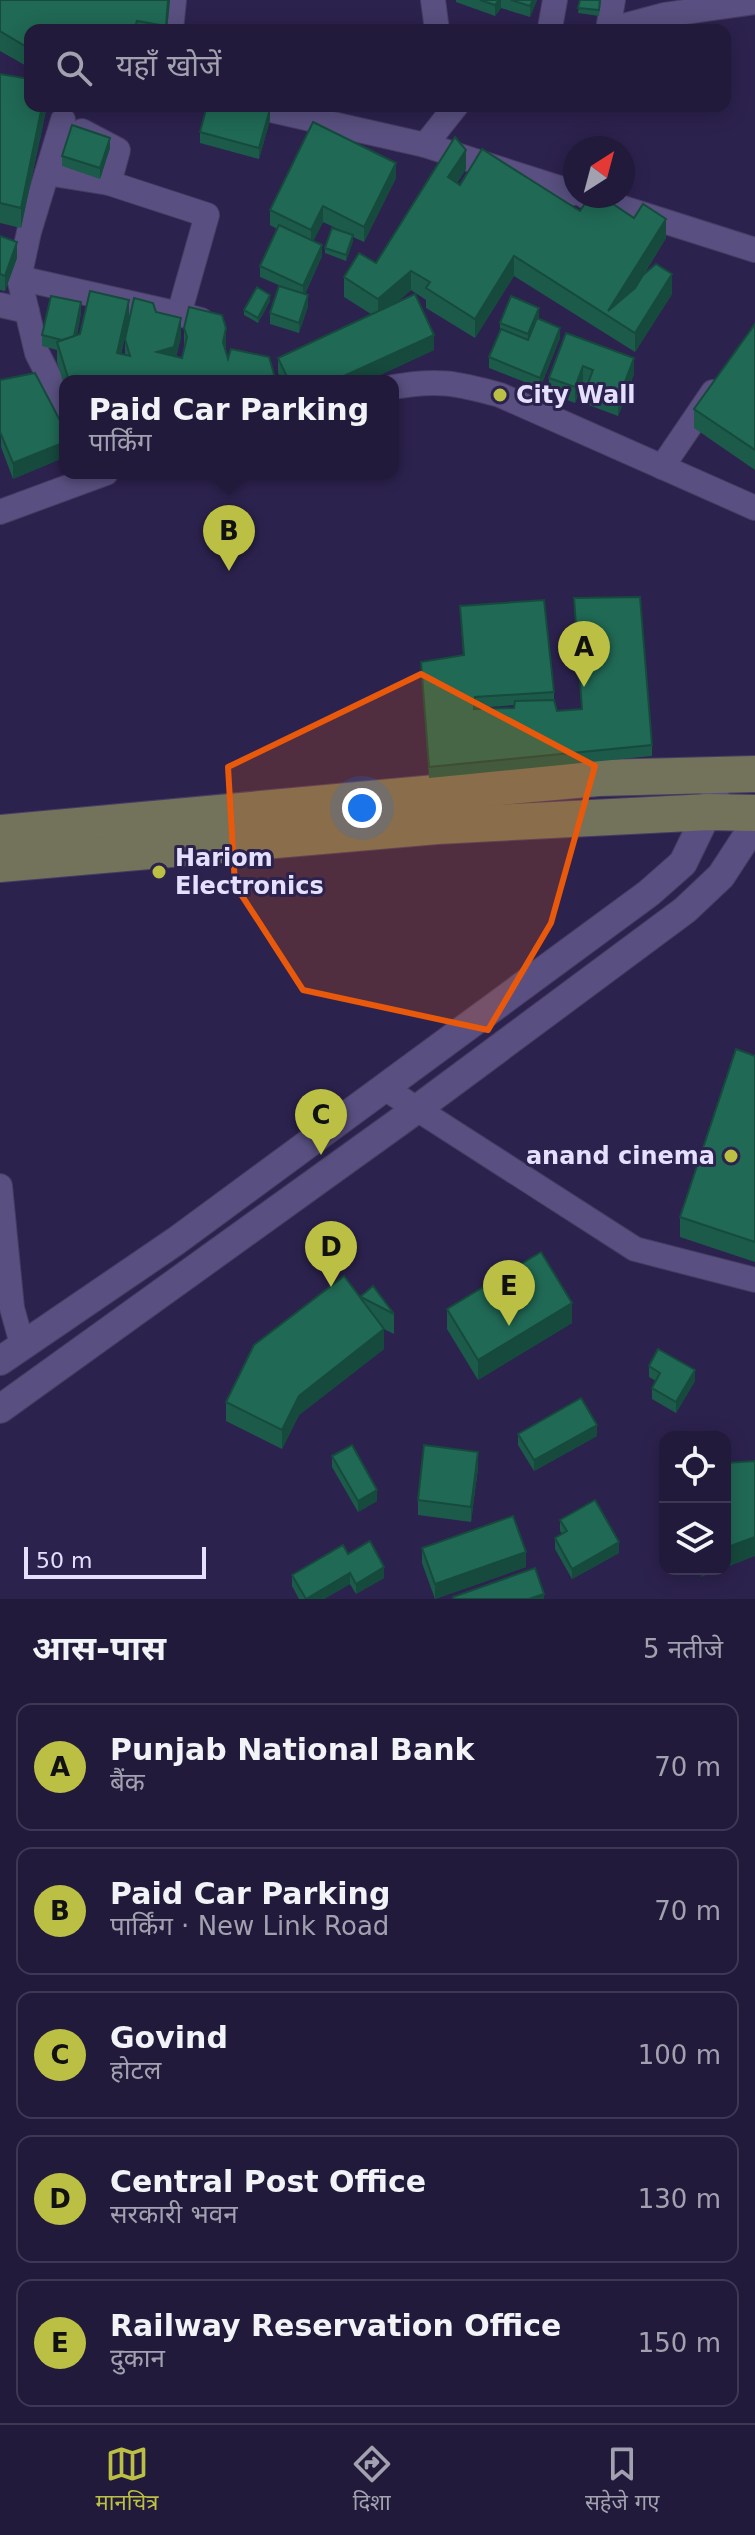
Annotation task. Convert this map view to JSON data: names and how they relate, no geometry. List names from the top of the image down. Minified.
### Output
{"places":["City Wall","Hariom Electronics","anand cinema"],"scale_bar":"50 m","north":"top right","page":{"search":"यहाँ खोजें","popup":["Paid Car Parking","पार्किंग"],"pins":["B","A","C","D","E"],"scale":"50 m","heading":["आस-पास","5 नतीजे"],"list":[{"mark":"A","name":"Punjab National Bank","note":"बैंक","value":"70 m"},{"mark":"B","name":"Paid Car Parking","note":"पार्किंग · New Link Road","value":"70 m"},{"mark":"C","name":"Govind","note":"होटल","value":"100 m"},{"mark":"D","name":"Central Post Office","note":"सरकारी भवन","value":"130 m"},{"mark":"E","name":"Railway Reservation Office","note":"दुकान","value":"150 m"}],"nav":["मानचित्र","दिशा","सहेजे गए"]}}
